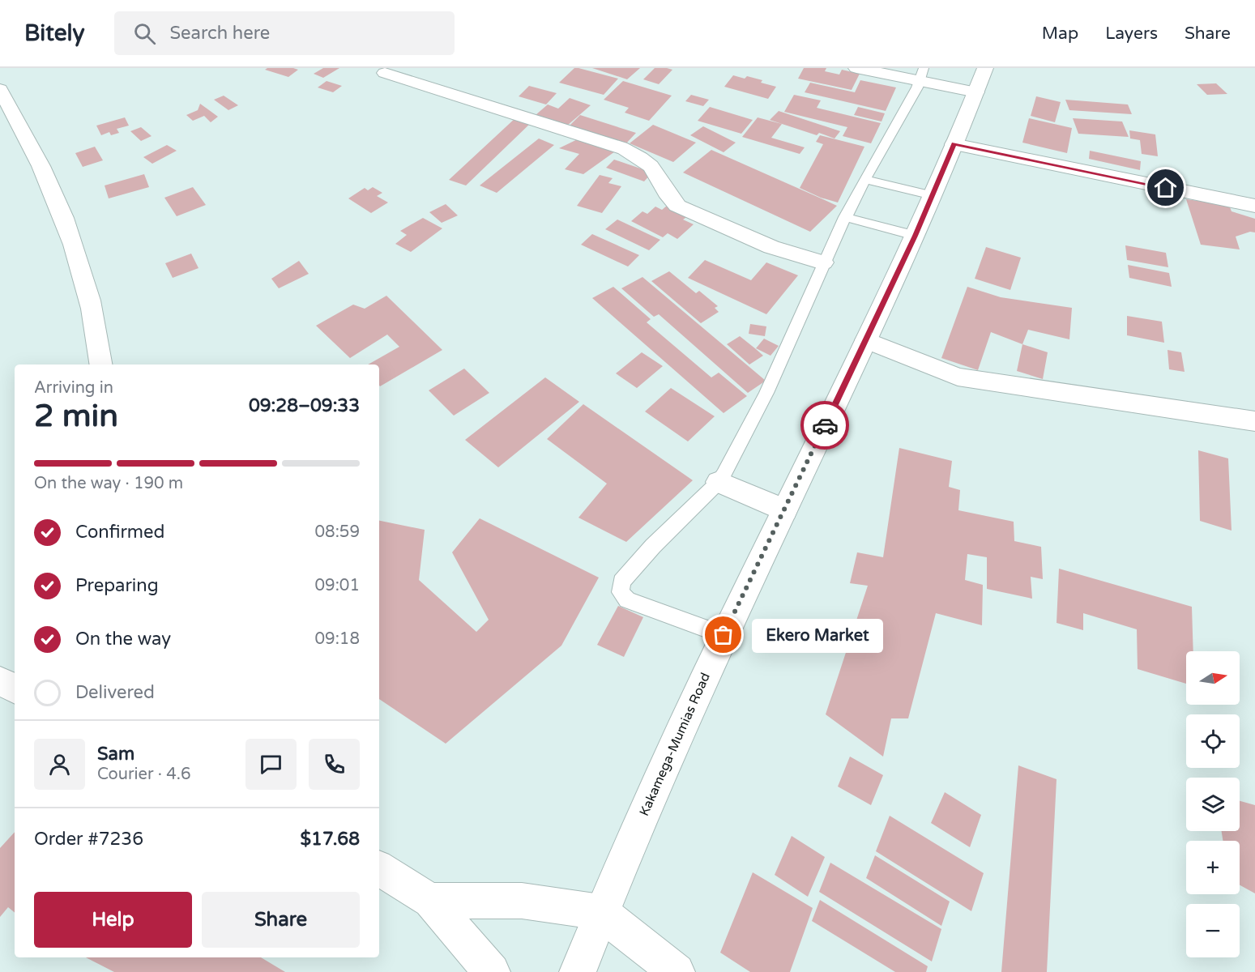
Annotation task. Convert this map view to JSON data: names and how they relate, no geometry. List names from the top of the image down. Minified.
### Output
{"streets":{"main road":["Kakamega-Mumias Road"]},"places":["Ekero Market"],"north":"right","page":{"header":"Bitely","search":"Search here","nav":["Map","Layers","Share"],"heading":["2 min","Arriving in","09:28–09:33"],"panel":["Sam","Courier · 4.6","Order #7236","$17.68"],"bar":"On the way · 190 m","list":[["Confirmed","08:59"],["Preparing","09:01"],["On the way","09:18"],"Delivered"],"bubble":"Ekero Market","map_buttons":["+","−"],"buttons":["Help","Share"]}}
